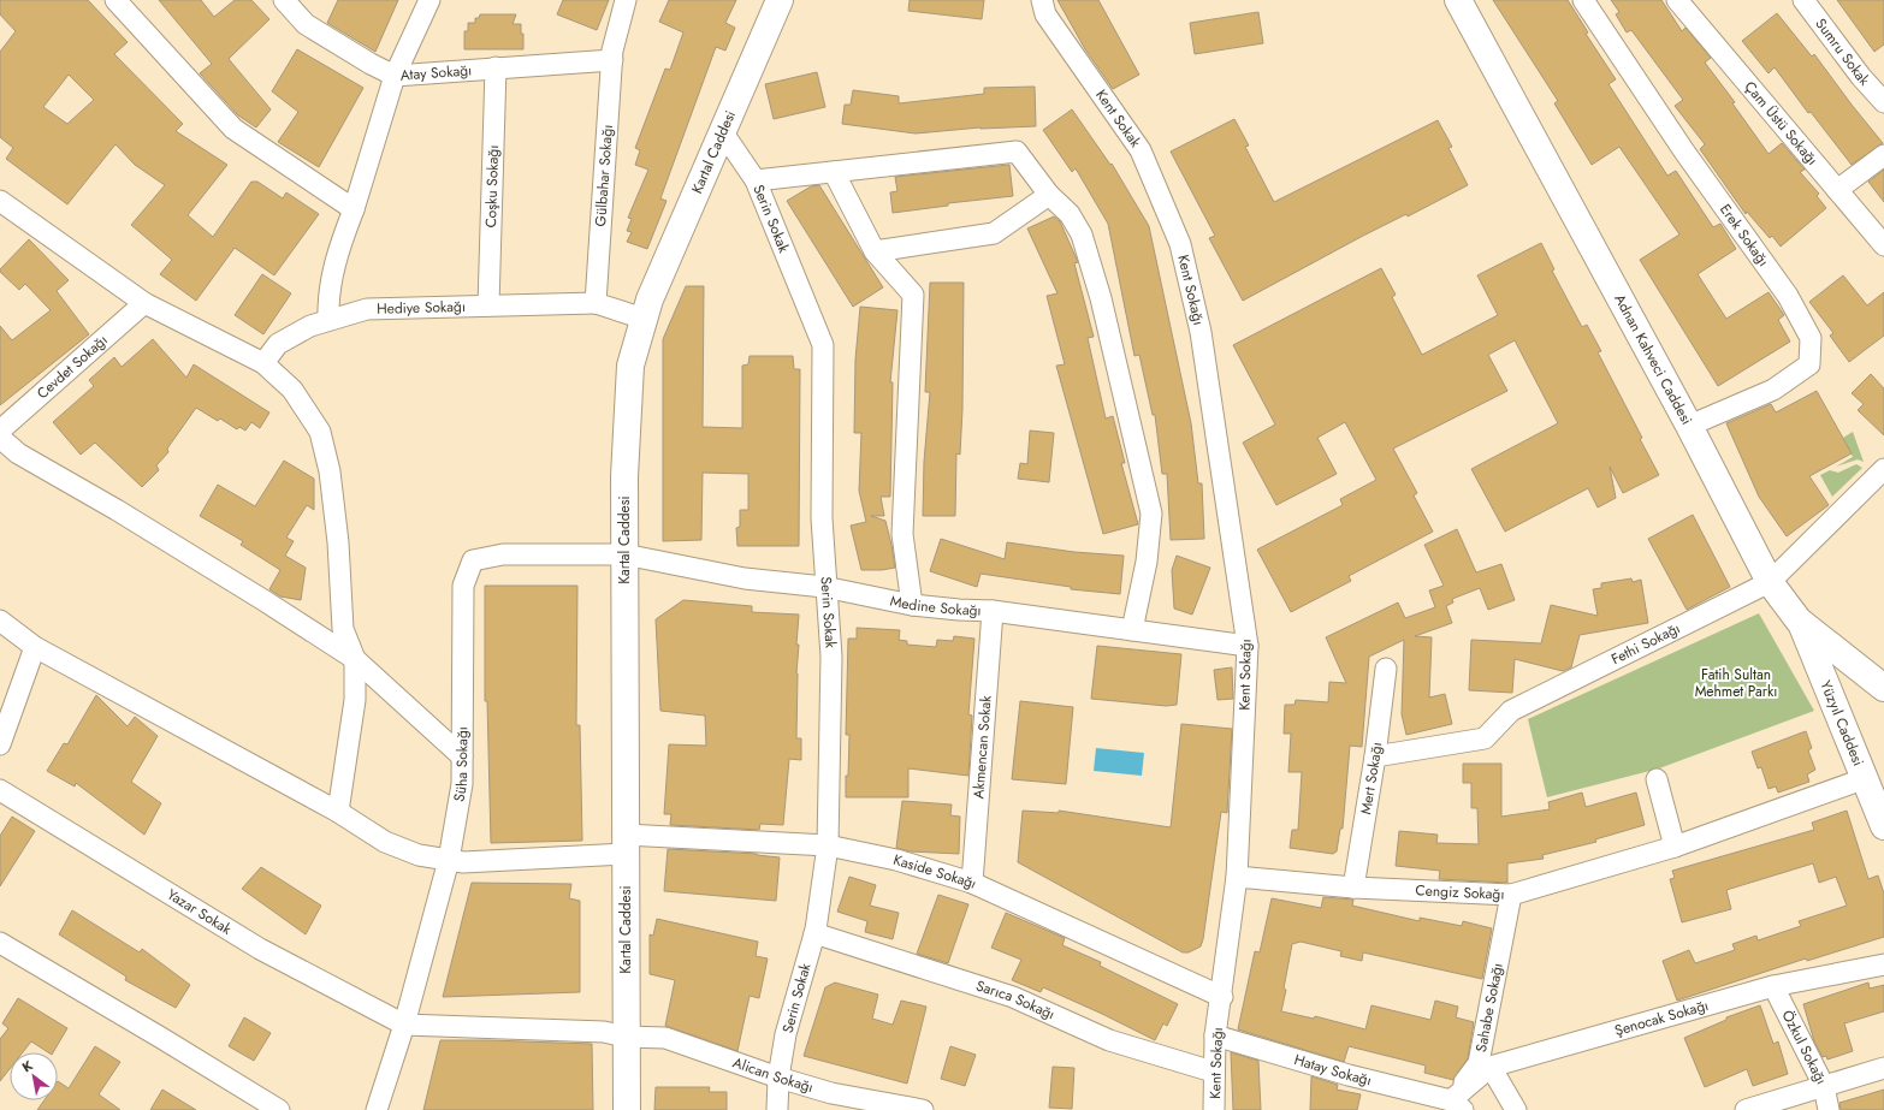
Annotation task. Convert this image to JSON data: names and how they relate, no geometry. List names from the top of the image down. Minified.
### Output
{"streets":{"main road":["Kartal Caddesi","Adnan Kahveci Caddesi","Yüzyıl Caddesi"],"street":["Sumru Sokak","Atay Sokağı","Kent Sokak","Çam Üstü Sokağı","Gülbahar Sokağı","Coşku Sokağı","Serin Sokak","Erek Sokağı","Kent Sokağı","Hediye Sokağı","Cevdet Sokağı","Medine Sokağı","Fethi Sokağı","Akmencan Sokak","Süha Sokağı","Mert Sokağı","Kaside Sokağı","Cengiz Sokağı","Yazar Sokak","Sarıca Sokağı","Sahabe Sokağı","Şenocak Sokağı","Özkul Sokağı","Hatay Sokağı","Alican Sokağı"]},"crossings":[["Atay Sokağı","Gülbahar Sokağı"],["Atay Sokağı","Coşku Sokağı"],["Kent Sokak","Kent Sokağı"],["Kartal Caddesi","Serin Sokak"],["Kartal Caddesi","Medine Sokağı"],["Kartal Caddesi","Süha Sokağı"],["Kartal Caddesi","Kaside Sokağı"],["Kartal Caddesi","Alican Sokağı"],["Gülbahar Sokağı","Hediye Sokağı"],["Coşku Sokağı","Hediye Sokağı"],["Serin Sokak","Medine Sokağı"],["Serin Sokak","Kaside Sokağı"],["Serin Sokak","Sarıca Sokağı"],["Serin Sokak","Alican Sokağı"],["Erek Sokağı","Adnan Kahveci Caddesi"],["Kent Sokağı","Medine Sokağı"],["Kent Sokağı","Kaside Sokağı"],["Kent Sokağı","Cengiz Sokağı"],["Kent Sokağı","Sarıca Sokağı"],["Kent Sokağı","Hatay Sokağı"],["Adnan Kahveci Caddesi","Fethi Sokağı"],["Adnan Kahveci Caddesi","Yüzyıl Caddesi"],["Medine Sokağı","Akmencan Sokak"],["Medine Sokağı","Süha Sokağı"],["Fethi Sokağı","Mert Sokağı"],["Yüzyıl Caddesi","Cengiz Sokağı"],["Akmencan Sokak","Kaside Sokağı"],["Süha Sokağı","Kaside Sokağı"],["Süha Sokağı","Yazar Sokak"],["Süha Sokağı","Alican Sokağı"],["Mert Sokağı","Cengiz Sokağı"],["Cengiz Sokağı","Sahabe Sokağı"],["Yazar Sokak","Alican Sokağı"],["Sahabe Sokağı","Şenocak Sokağı"],["Sahabe Sokağı","Hatay Sokağı"],["Şenocak Sokağı","Özkul Sokağı"],["Şenocak Sokağı","Hatay Sokağı"]],"parks":["Fatih Sultan Mehmet Parkı"],"north":"top left"}
